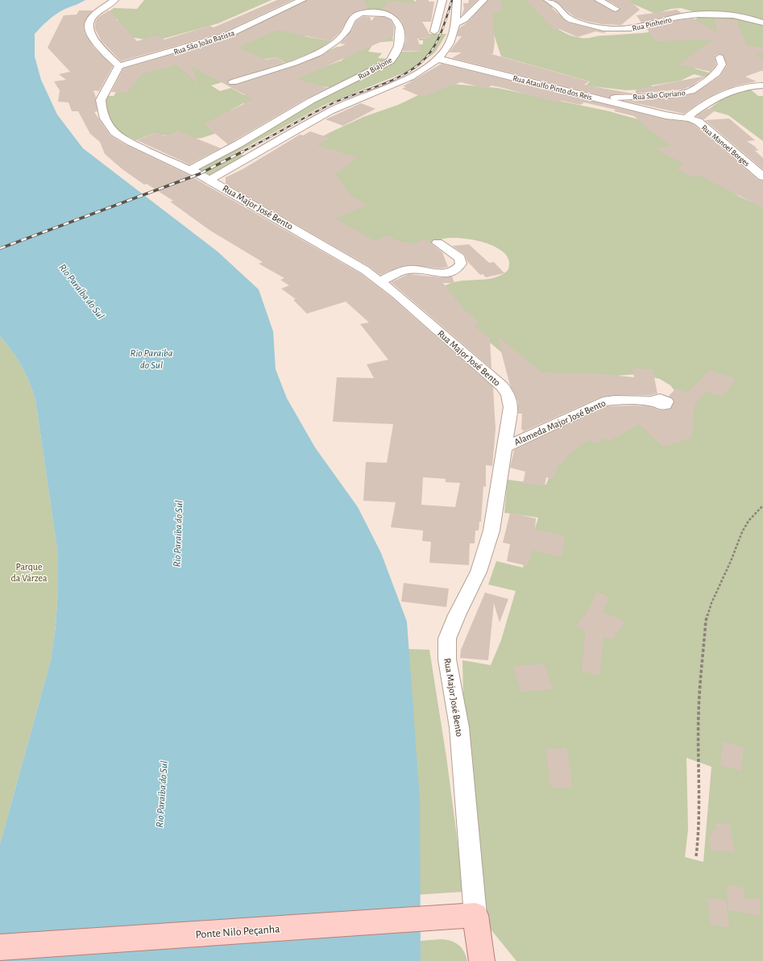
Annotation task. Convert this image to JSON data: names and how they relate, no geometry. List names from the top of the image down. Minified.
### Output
{"streets":{"main road":["Ponte Nilo Peçanha"],"street":["Rua Pinheiro","Rua São João Batista","Rua Biajone","Rua Ataulfo Pinto dos Reis","Rua São Cipriano","Rua Manoel Borges","Rua Major José Bento","Alameda Major José Bento"]},"crossings":[["Rua São João Batista","Rua Major José Bento"],["Rua Biajone","Rua Major José Bento"],["Rua Ataulfo Pinto dos Reis","Rua São Cipriano"],["Rua Ataulfo Pinto dos Reis","Rua Manoel Borges"],["Rua Major José Bento","Alameda Major José Bento"],["Rua Major José Bento","Ponte Nilo Peçanha"]],"water":["Rio Paraíba do Sul","Rio Paraiba do Sul"],"parks":["Parque da Várzea"]}
